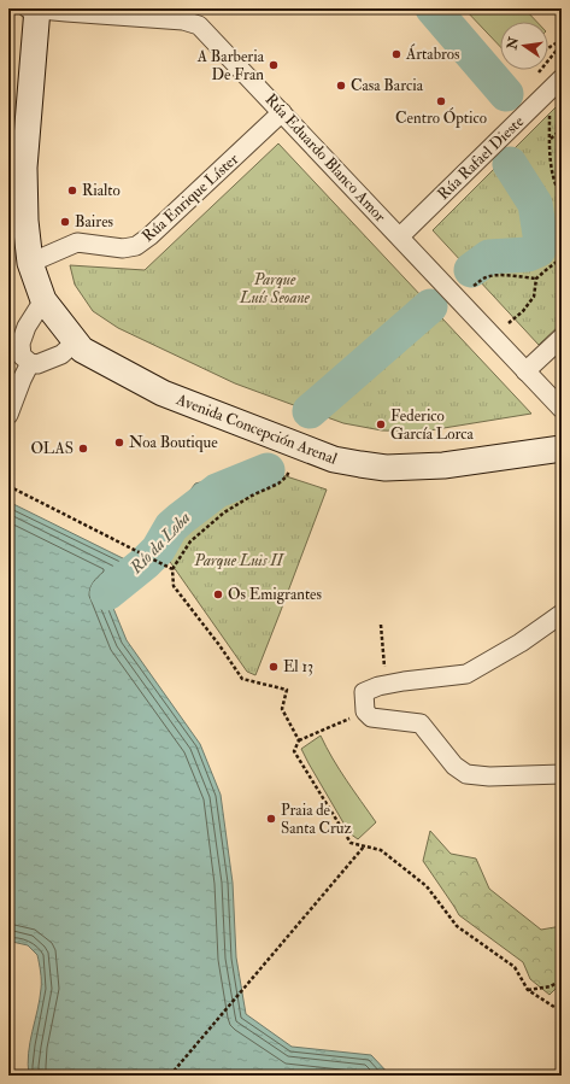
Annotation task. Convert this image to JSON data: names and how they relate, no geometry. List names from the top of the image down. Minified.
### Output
{"streets":{"main road":["Avenida Concepción Arenal"],"street":["Rúa Eduardo Blanco Amor","Rúa Rafael Dieste","Rúa Enrique Líster"]},"crossings":[["Rúa Eduardo Blanco Amor","Rúa Rafael Dieste"],["Rúa Eduardo Blanco Amor","Rúa Enrique Líster"],["Rúa Eduardo Blanco Amor","Avenida Concepción Arenal"],["Rúa Enrique Líster","Avenida Concepción Arenal"]],"water":["Río da Loba"],"parks":["Parque Luís Seoane","Parque Luis II"],"places":["Ártabros","A Barberia De Fran","Casa Barcia","Centro Óptico","Rialto","Baires","Federico García Lorca","Noa Boutique","OLAS","Os Emigrantes","El 13","Praia de Santa Cruz"],"north":"left"}
